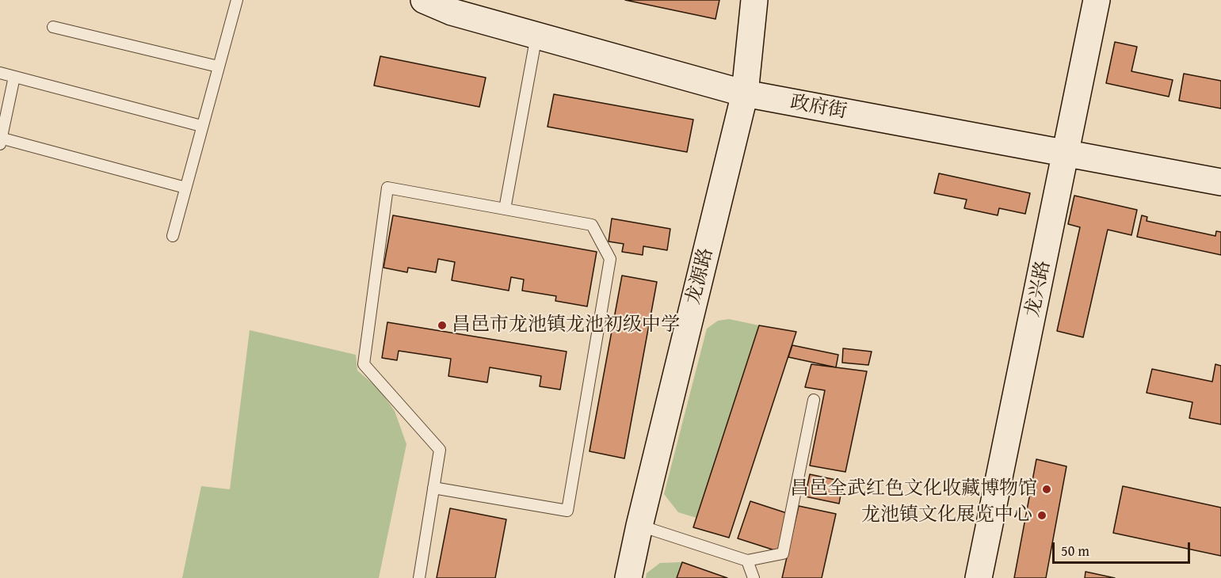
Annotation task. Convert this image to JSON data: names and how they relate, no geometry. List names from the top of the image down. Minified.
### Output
{"streets":{"street":["政府街","龙源路","龙兴路"]},"crossings":[["政府街","龙源路"],["政府街","龙兴路"]],"places":["昌邑市龙池镇龙池初级中学","昌邑全武红色文化收藏博物馆","龙池镇文化展览中心"],"scale_bar":"50 m"}
